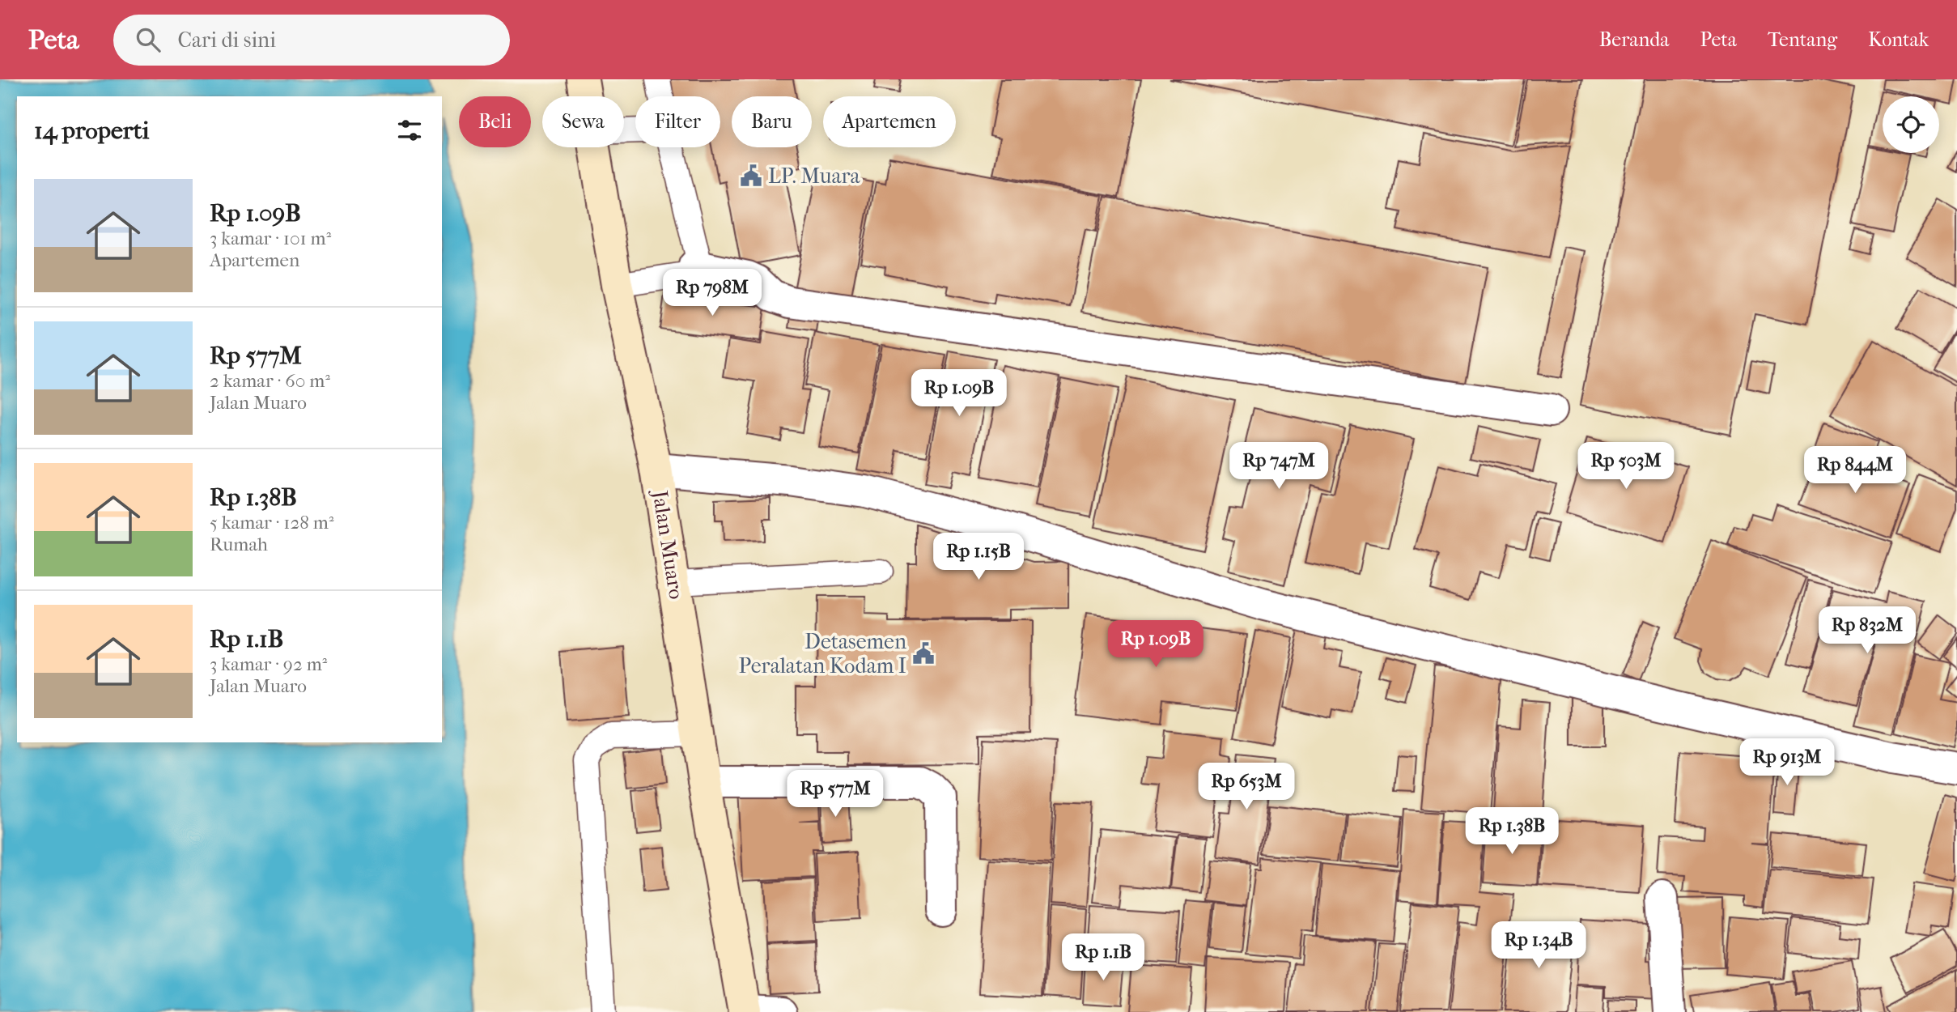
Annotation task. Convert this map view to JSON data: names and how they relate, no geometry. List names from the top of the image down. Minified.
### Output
{"streets":{"main road":["Jalan Muaro"]},"places":{"public building":["LP. Muara","Detasemen Peralatan Kodam I"]},"page":{"header":"Peta","search":"Cari di sini","nav":["Beranda","Peta","Tentang","Kontak"],"chip":["Beli","Sewa","Filter","Baru","Apartemen"],"heading":"14 properti","list":[{"name":"Rp 1.09B","note":"3 kamar · 101 m² · Apartemen"},{"name":"Rp 577M","note":"2 kamar · 60 m² · Jalan Muaro"},{"name":"Rp 1.38B","note":"5 kamar · 128 m² · Rumah"},{"name":"Rp 1.1B","note":"3 kamar · 92 m² · Jalan Muaro"}],"price":["Rp 798M","Rp 1.09B","Rp 747M","Rp 503M","Rp 844M","Rp 1.15B","Rp 832M","Rp 1.09B","Rp 913M","Rp 653M","Rp 577M","Rp 1.38B","Rp 1.34B","Rp 1.1B"]}}
